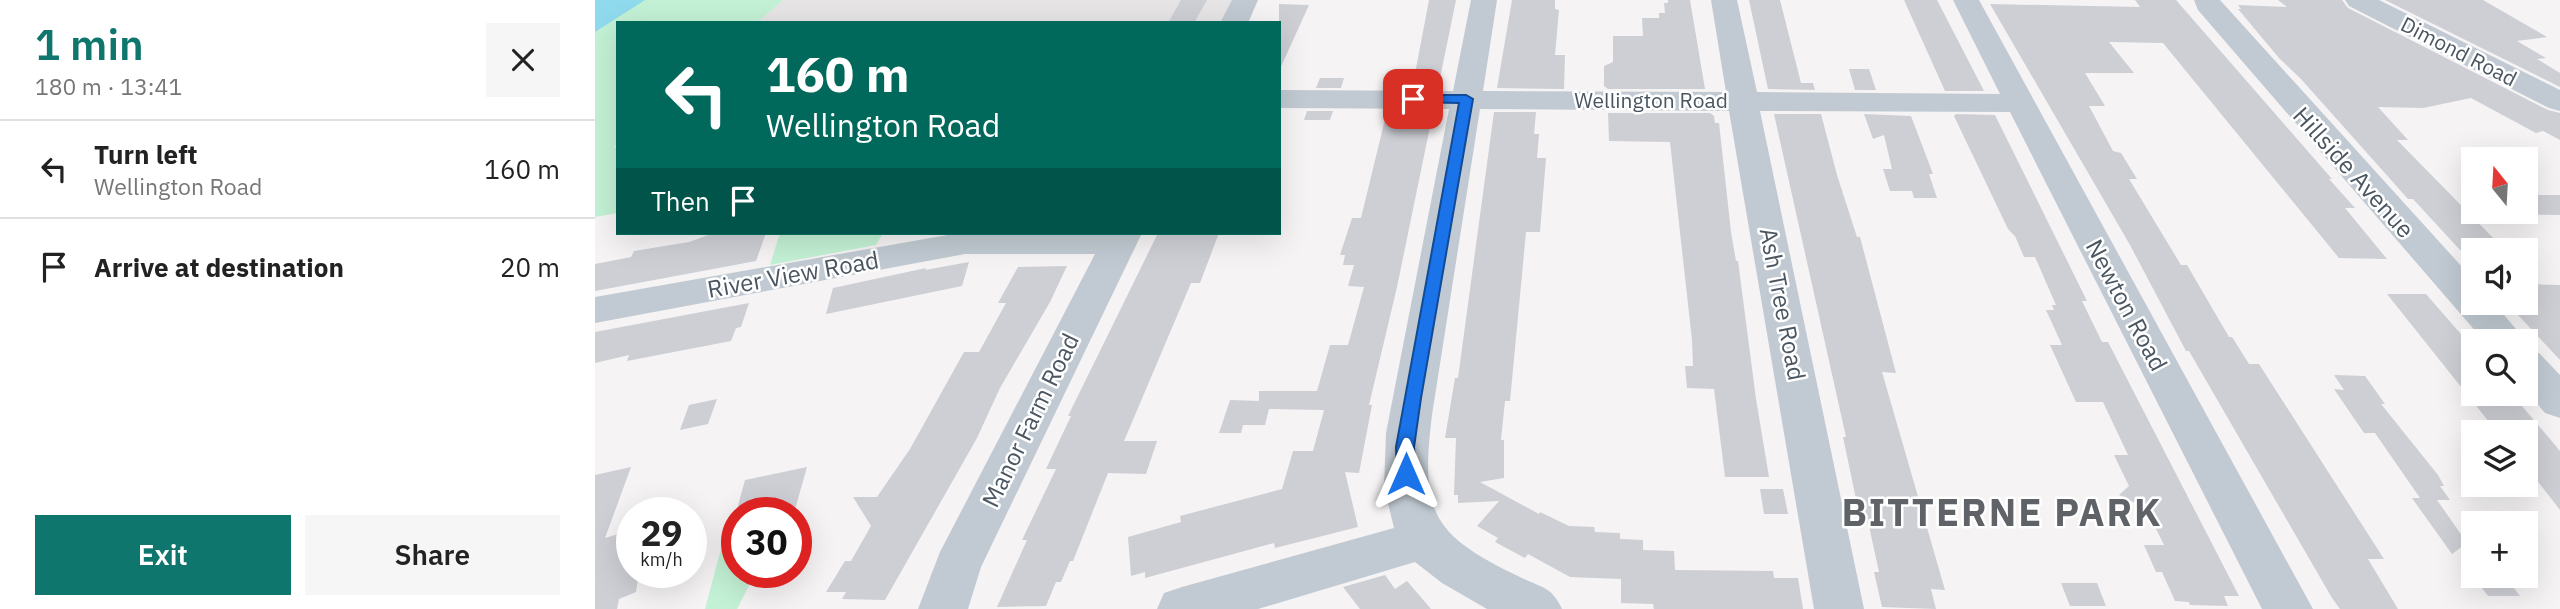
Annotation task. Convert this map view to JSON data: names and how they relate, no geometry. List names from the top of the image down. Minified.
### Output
{"streets":{"street":["Dimond Road","Wellington Road","Hillside Avenue","River View Road","Ash Tree Road","Newton Road","Manor Farm Road"]},"crossings":[["Wellington Road","Ash Tree Road"],["Wellington Road","Newton Road"],["River View Road","Manor Farm Road"]],"districts":["BITTERNE PARK"],"north":"top","page":{"heading":["1 min","180 m · 13:41"],"turn":["160 m","Wellington Road"],"list":[{"name":"Turn left","note":"Wellington Road","value":"160 m"},{"name":"Arrive at destination","value":"20 m"}],"map_buttons":"+","then":"Then","speed":"29 km/h","limit":"30","buttons":["Exit","Share"]}}
